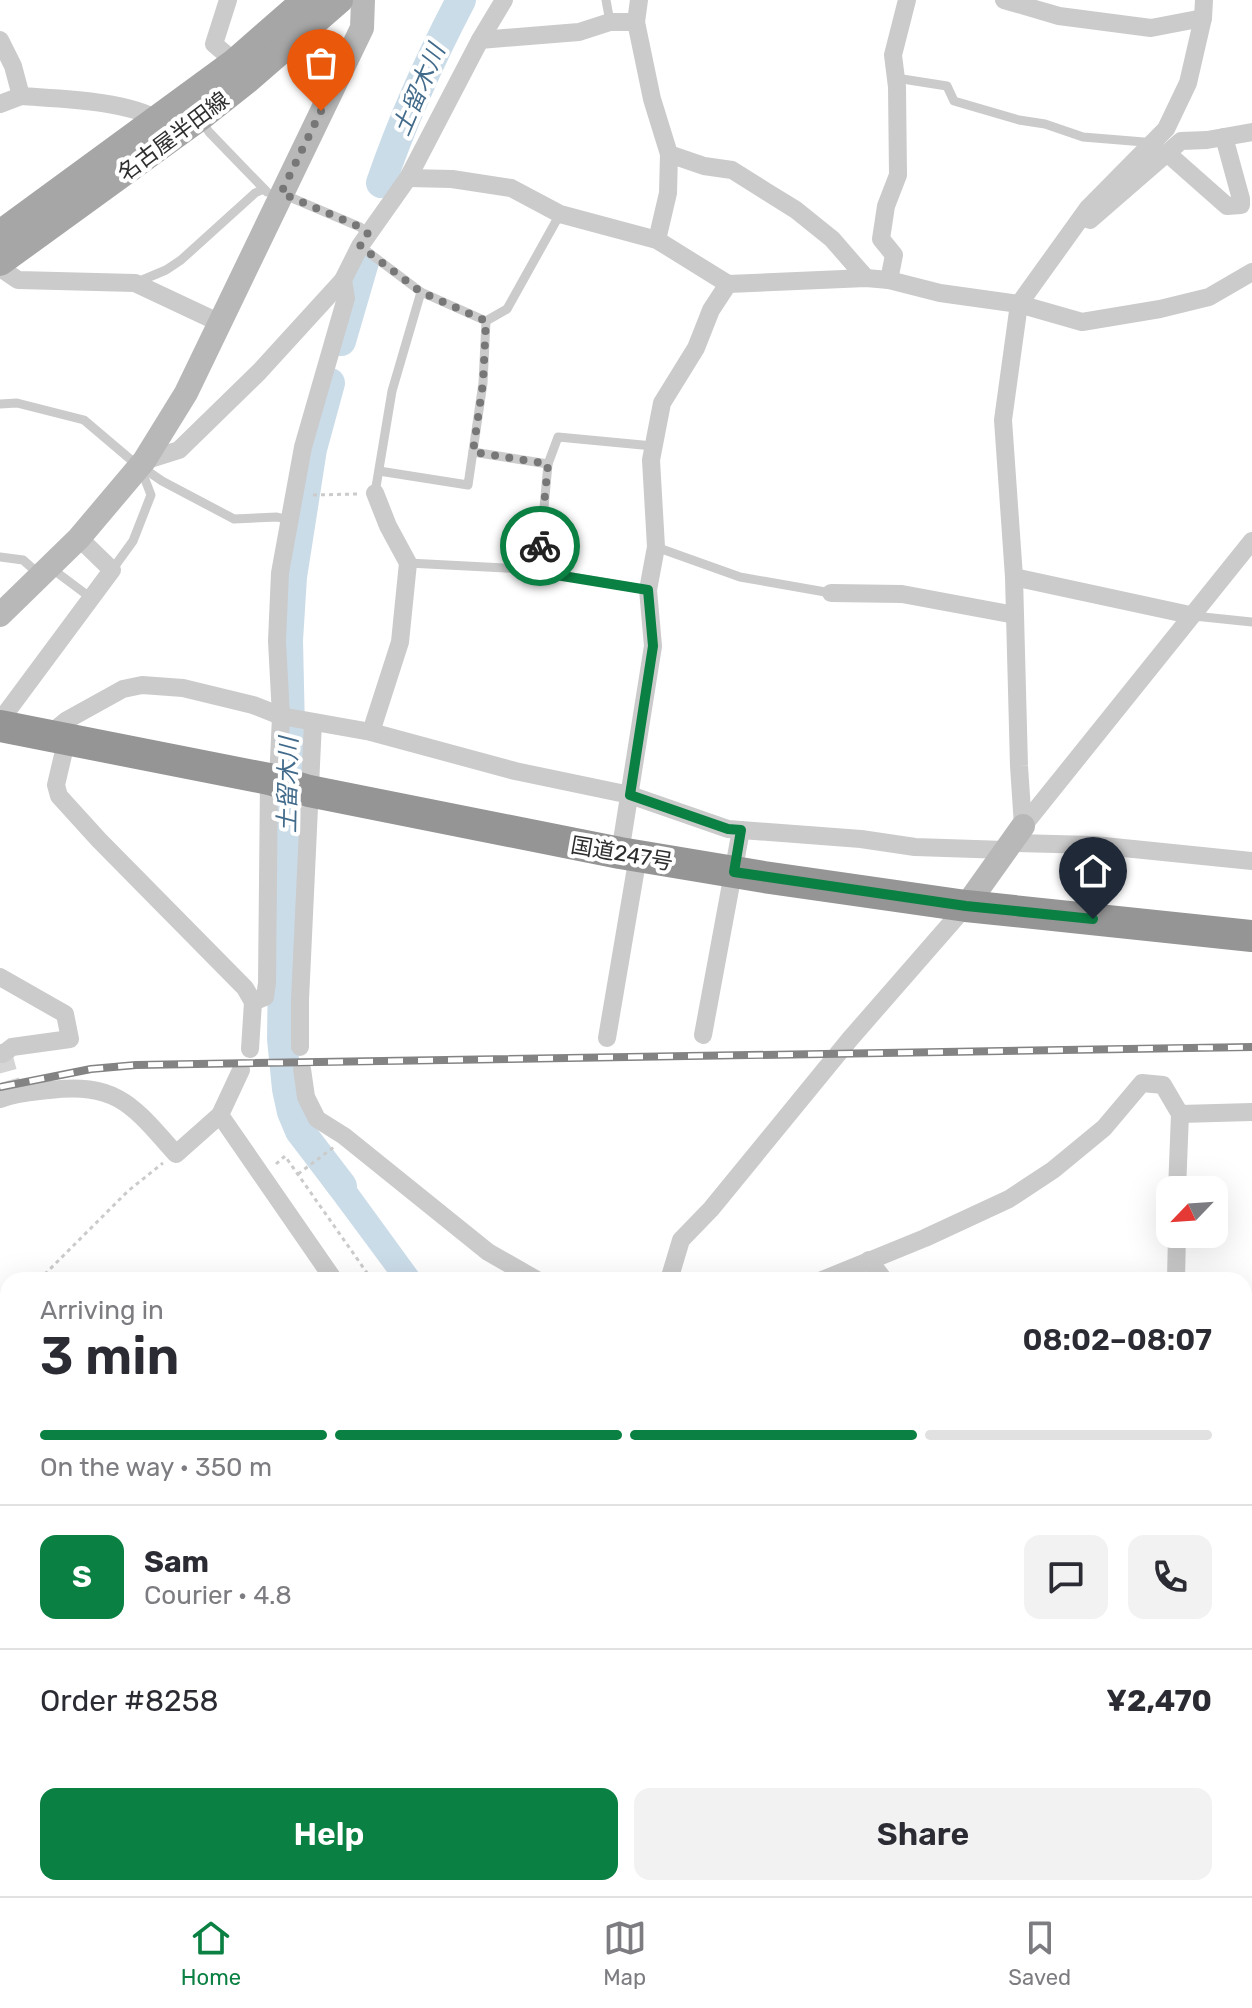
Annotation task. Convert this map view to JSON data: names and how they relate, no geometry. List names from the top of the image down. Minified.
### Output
{"streets":{"highway":["国道247号"],"main road":["名古屋半田線"]},"water":["土留木川"],"north":"bottom left","page":{"heading":["3 min","Arriving in","08:02–08:07"],"panel":["Sam","Courier · 4.8","Order #8258","¥2,470"],"bar":"On the way · 350 m","round":"S","buttons":["Help","Share"],"tabs":["Home","Map","Saved"]}}
